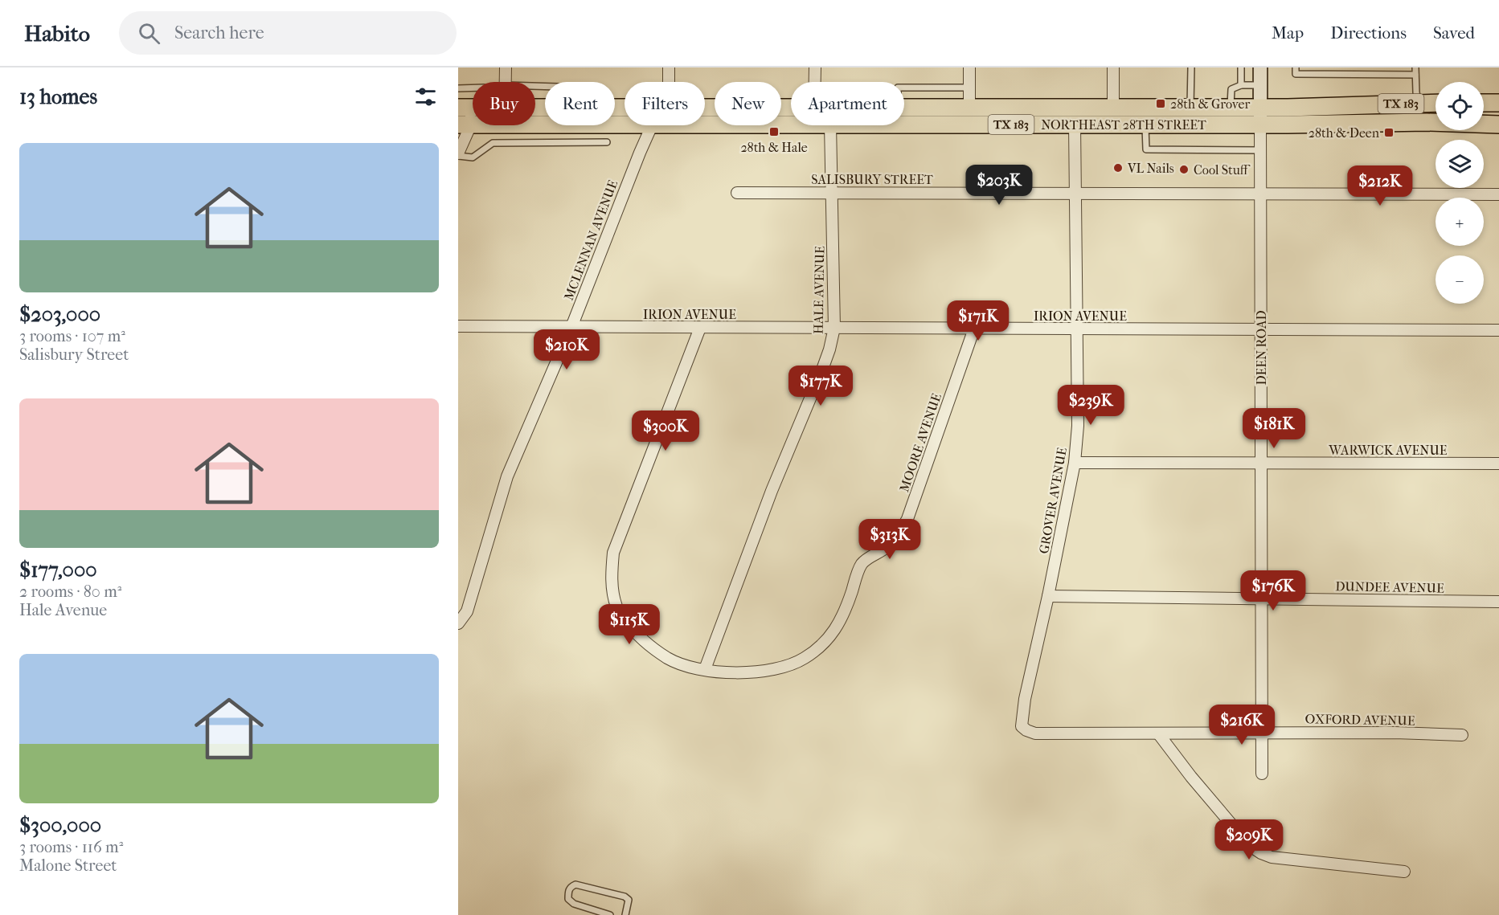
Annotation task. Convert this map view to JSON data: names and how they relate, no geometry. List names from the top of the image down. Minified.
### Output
{"streets":{"main road":["TX 183","NORTHEAST 28TH STREET"],"street":["SALISBURY STREET","MCLENNAN AVENUE","HALE AVENUE","IRION AVENUE","DEEN ROAD","MOORE AVENUE","WARWICK AVENUE","GROVER AVENUE","DUNDEE AVENUE","OXFORD AVENUE"]},"crossings":[["NORTHEAST 28TH STREET","DEEN ROAD"],["NORTHEAST 28TH STREET","GROVER AVENUE"],["SALISBURY STREET","HALE AVENUE"],["SALISBURY STREET","DEEN ROAD"],["SALISBURY STREET","GROVER AVENUE"],["MCLENNAN AVENUE","IRION AVENUE"],["HALE AVENUE","IRION AVENUE"],["HALE AVENUE","MOORE AVENUE"],["IRION AVENUE","DEEN ROAD"],["IRION AVENUE","MOORE AVENUE"],["IRION AVENUE","GROVER AVENUE"],["DEEN ROAD","WARWICK AVENUE"],["DEEN ROAD","DUNDEE AVENUE"],["DEEN ROAD","OXFORD AVENUE"],["WARWICK AVENUE","GROVER AVENUE"],["GROVER AVENUE","DUNDEE AVENUE"],["GROVER AVENUE","OXFORD AVENUE"]],"places":{"transit":["28th & Grover","28th & Hale","28th & Deen"],"other":["VL Nails","Cool Stuff"]},"page":{"header":"Habito","search":"Search here","nav":["Map","Directions","Saved"],"heading":"13 homes","map_buttons":["+","−"],"chip":["Buy","Rent","Filters","New","Apartment"],"list":[{"name":"$203,000","note":"3 rooms · 107 m² · Salisbury Street"},{"name":"$177,000","note":"2 rooms · 80 m² · Hale Avenue"},{"name":"$300,000","note":"3 rooms · 116 m² · Malone Street"}],"price":["$203K","$212K","$171K","$210K","$177K","$239K","$181K","$300K","$313K","$176K","$115K","$216K","$209K"]}}
